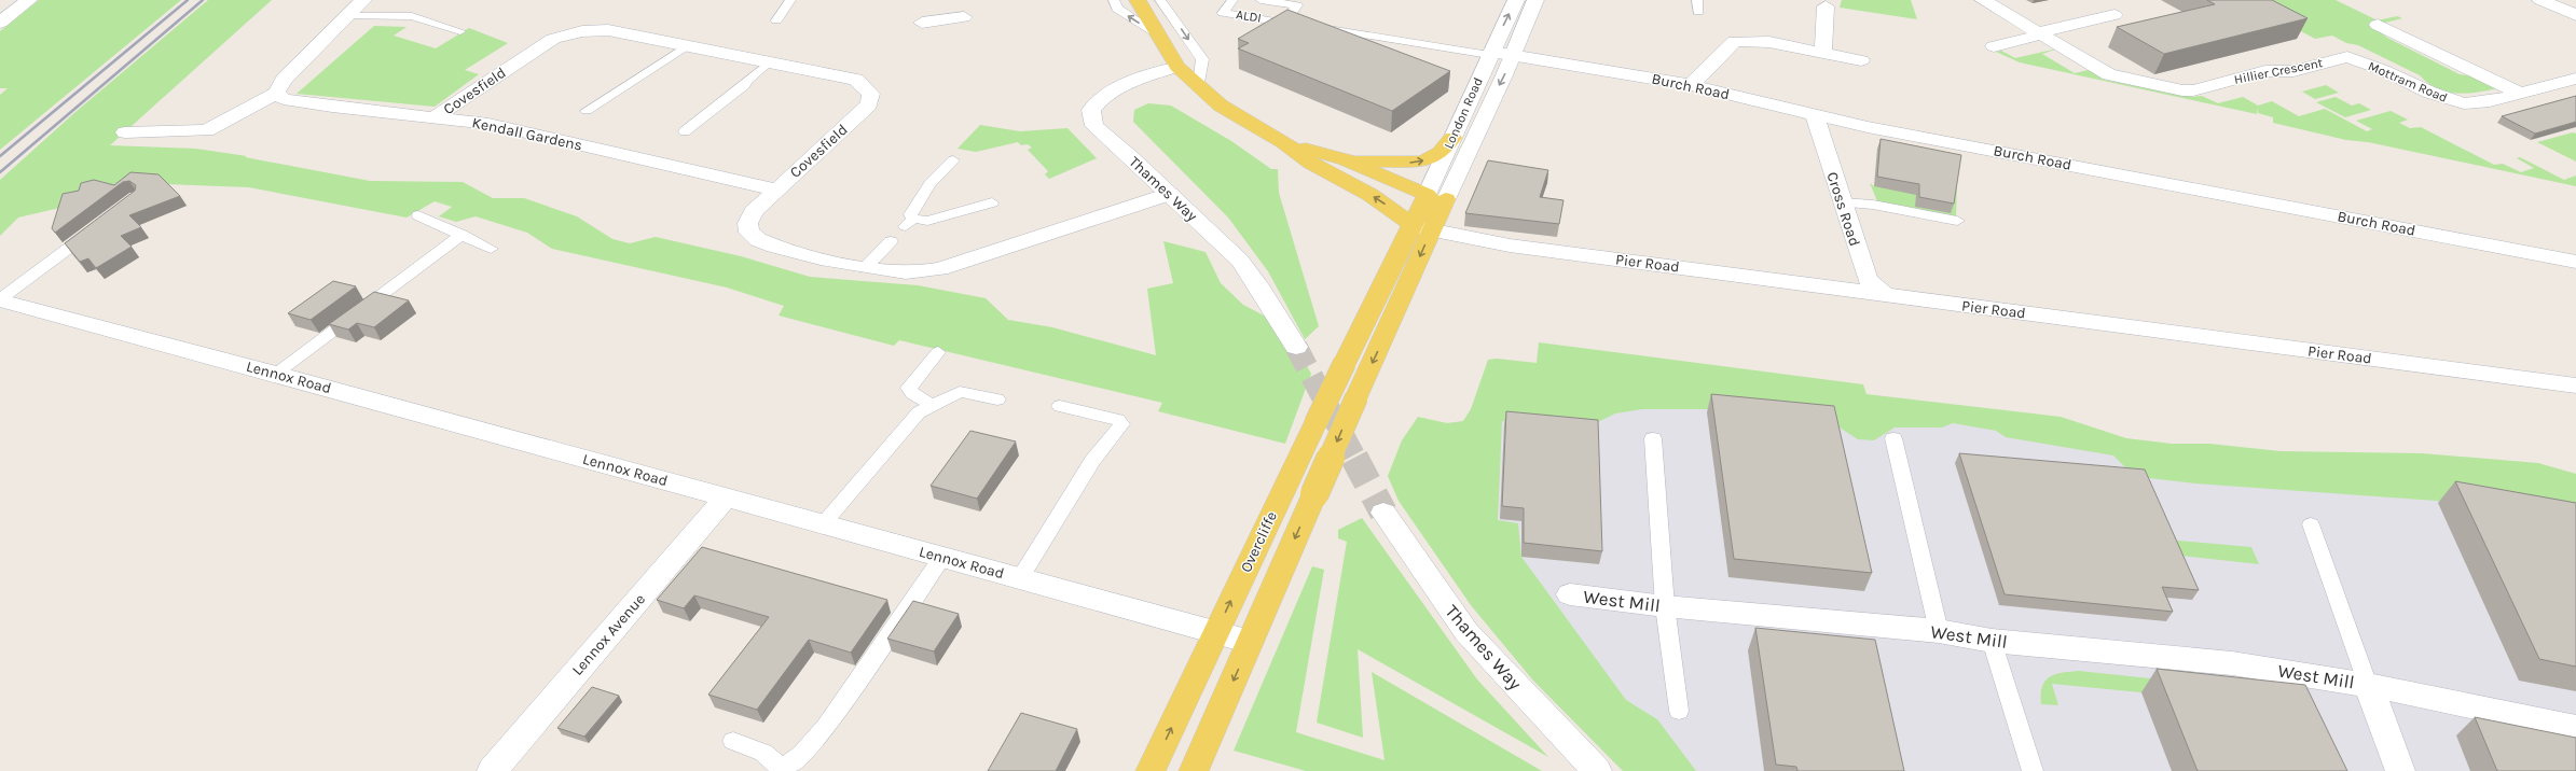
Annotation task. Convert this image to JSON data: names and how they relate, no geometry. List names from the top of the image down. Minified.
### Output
{"streets":{"main road":["London Road","Overcliffe"],"street":["Hillier Crescent","Mottram Road","Burch Road","Covesfield","Kendall Gardens","Thames Way","Cross Road","Pier Road","Lennox Road","West Mill","Lennox Avenue"],"lane":["ALDI"]},"crossings":[["Hillier Crescent","Mottram Road"],["Burch Road","London Road"],["Burch Road","Cross Road"],["Covesfield","Kendall Gardens"],["Covesfield","Thames Way"],["London Road","Pier Road"],["London Road","Lennox Road"],["London Road","Overcliffe"],["Cross Road","Pier Road"],["Lennox Road","Overcliffe"],["Lennox Road","Lennox Avenue"]],"one_way":["Overcliffe"]}
